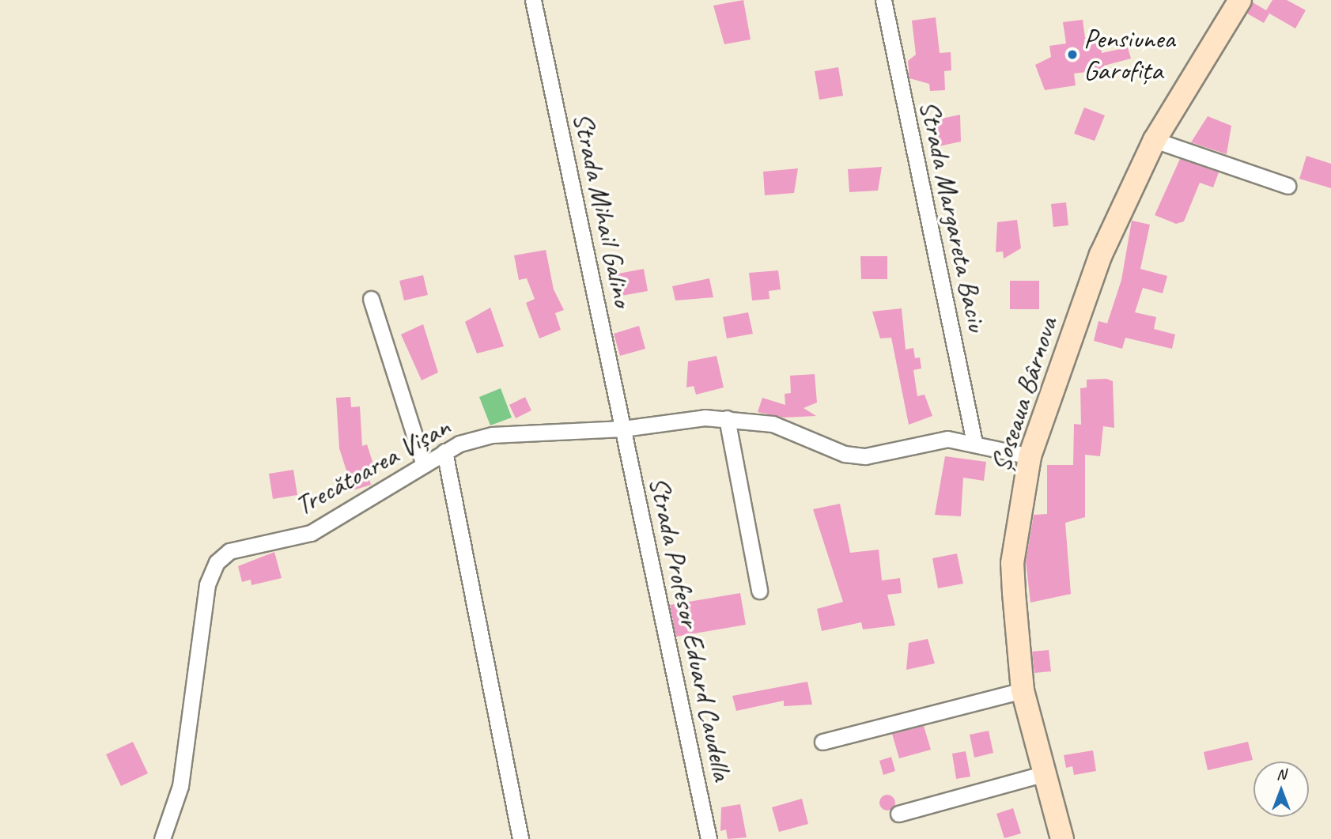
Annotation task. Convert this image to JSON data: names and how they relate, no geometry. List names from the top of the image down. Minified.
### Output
{"streets":{"main road":["Șoseaua Bârnova"],"street":["Strada Mihail Galino","Strada Margareta Baciu","Trecătoarea Vișan","Strada Profesor Eduard Caudella"]},"crossings":[["Strada Mihail Galino","Trecătoarea Vișan"],["Strada Mihail Galino","Strada Profesor Eduard Caudella"],["Strada Margareta Baciu","Trecătoarea Vișan"],["Șoseaua Bârnova","Trecătoarea Vișan"],["Trecătoarea Vișan","Strada Profesor Eduard Caudella"]],"places":["Pensiunea Garofița"],"north":"top"}
